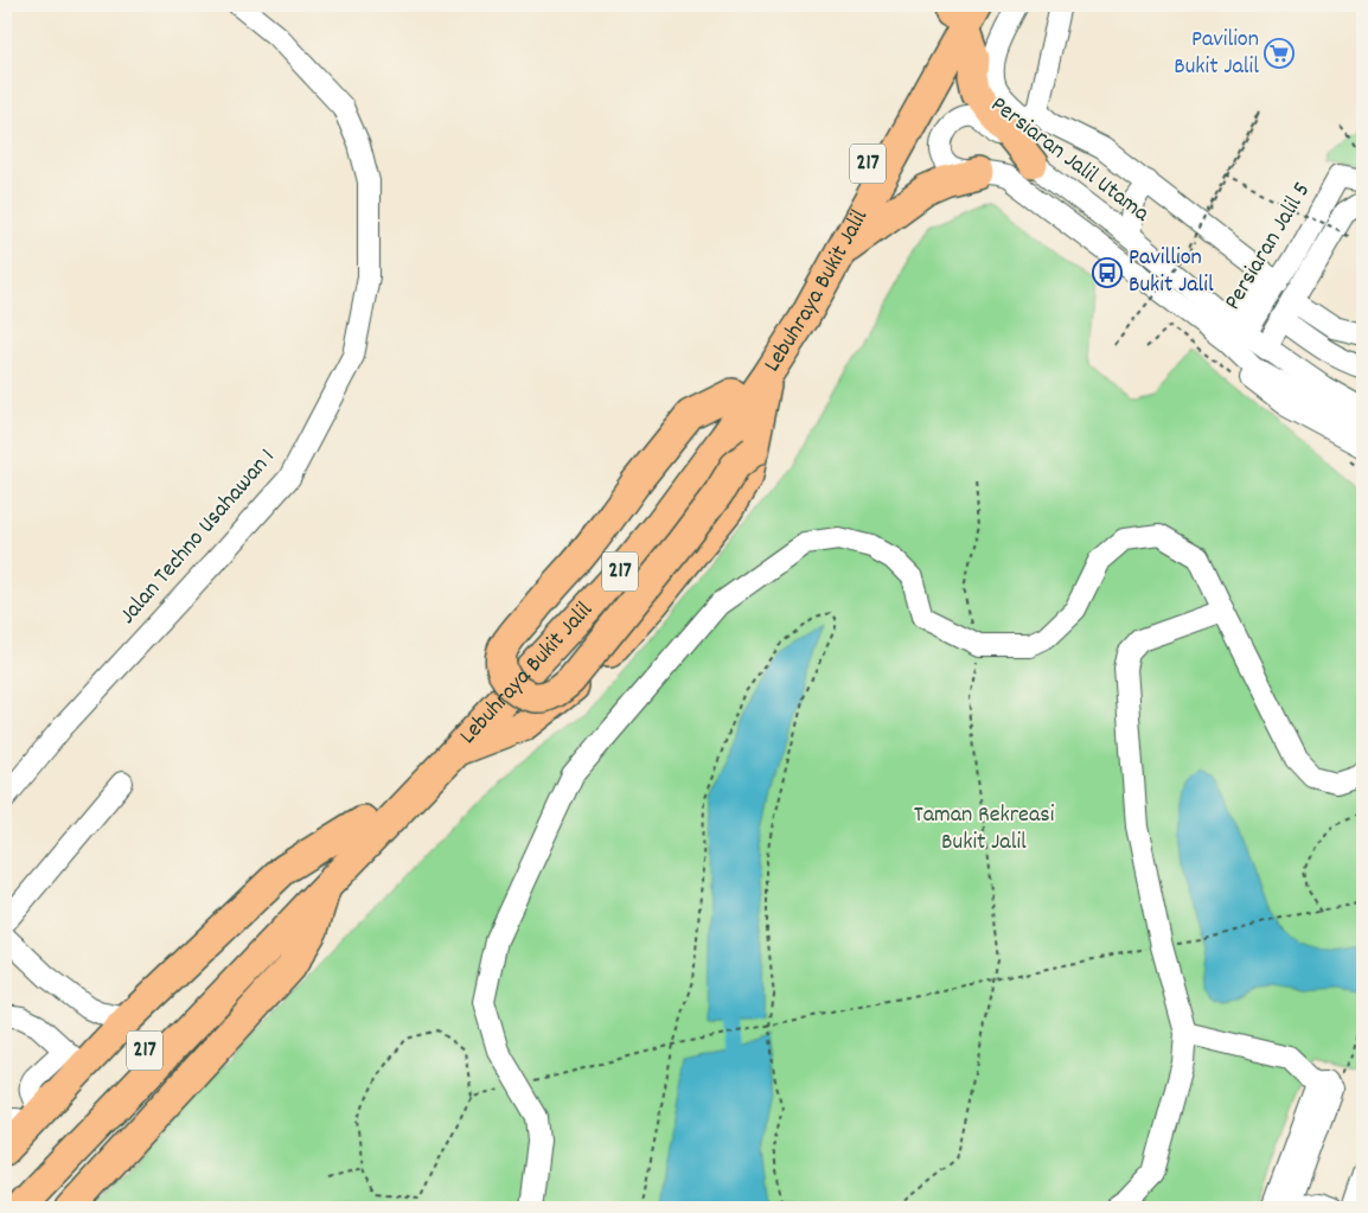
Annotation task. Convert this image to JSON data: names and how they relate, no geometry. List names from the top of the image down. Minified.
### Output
{"streets":{"highway":["217","Lebuhraya Bukit Jalil"],"street":["Persiaran Jalil Utama","Persiaran Jalil 5","Jalan Techno Usahawan 1"]},"crossings":[["Persiaran Jalil Utama","Persiaran Jalil 5"]],"parks":["Taman Rekreasi Bukit Jalil"],"places":{"supermarket":["Pavilion Bukit Jalil"],"bus stop":["Pavillion Bukit Jalil"]}}
